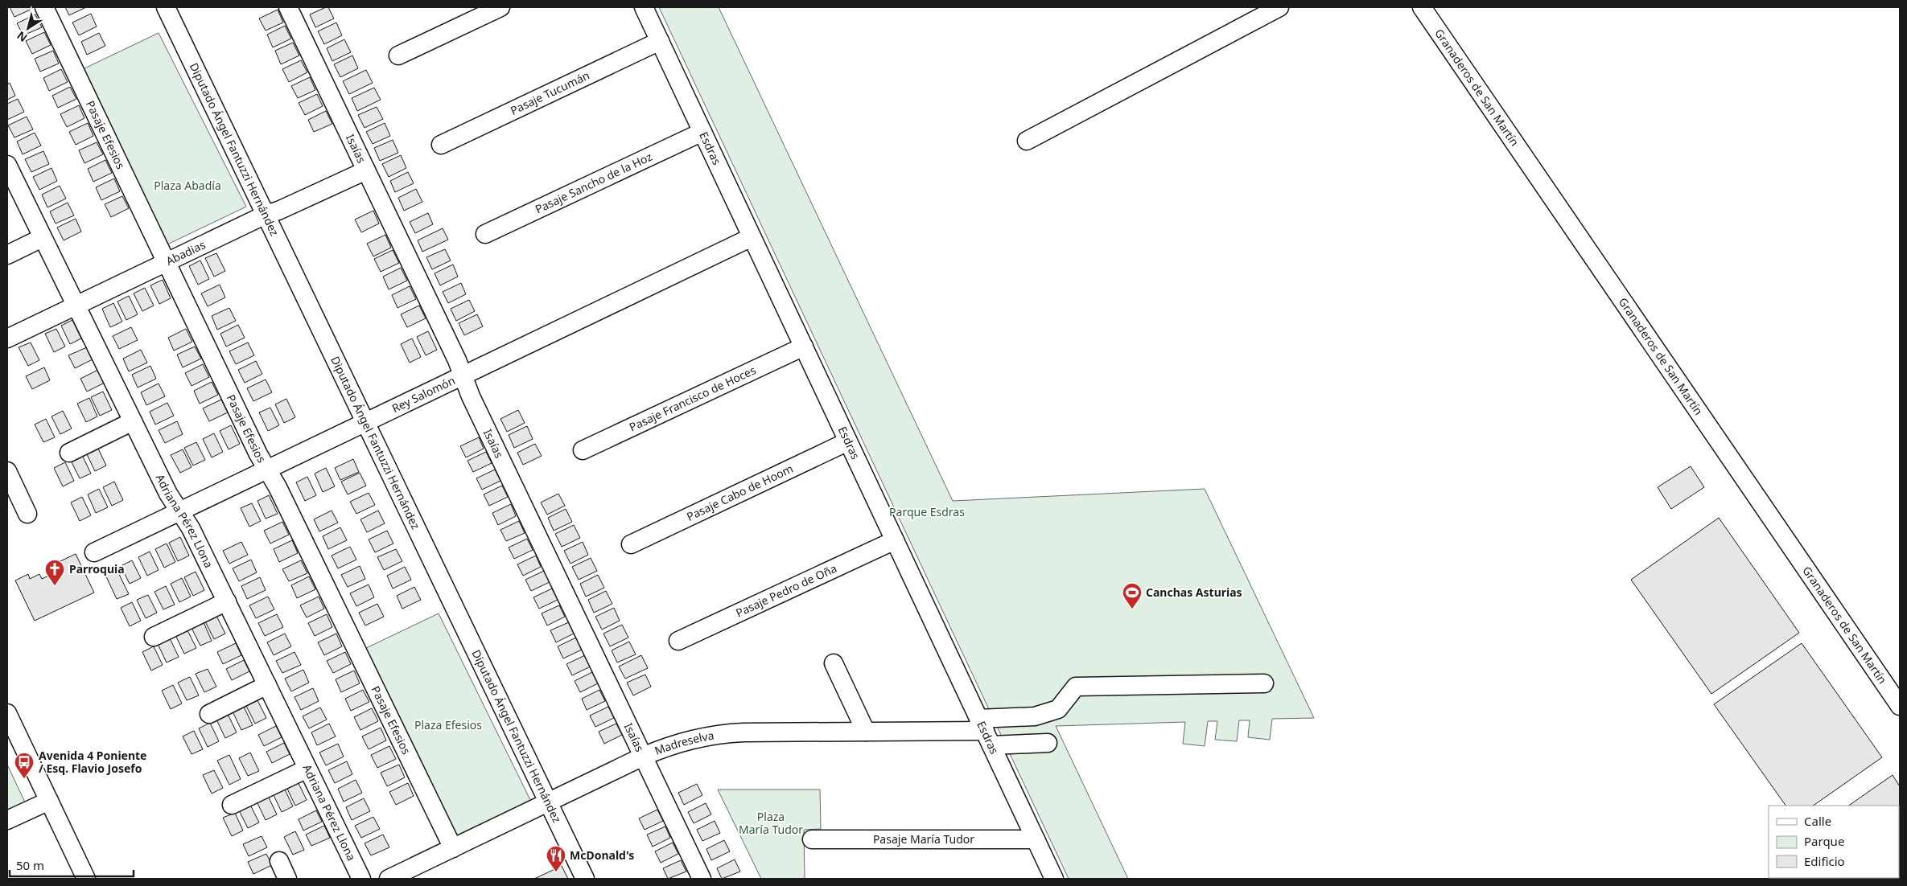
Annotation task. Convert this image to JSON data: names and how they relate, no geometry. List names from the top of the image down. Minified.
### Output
{"streets":{"street":["Granaderos de San Martín","Pasaje Tucumán","Pasaje Efesios","Isaías","Esdras","Diputado Ángel Fantuzzi Hernández","Pasaje Sancho de la Hoz","Abadias","Rey Salomón","Pasaje Francisco de Hoces","Pasaje Cabo de Hoom","Adriana Pérez Llona","Pasaje Pedro de Oña","Madreselva","Pasaje María Tudor"]},"crossings":[["Pasaje Tucumán","Esdras"],["Pasaje Efesios","Abadias"],["Pasaje Efesios","Rey Salomón"],["Pasaje Efesios","Madreselva"],["Isaías","Abadias"],["Isaías","Rey Salomón"],["Isaías","Madreselva"],["Esdras","Pasaje Sancho de la Hoz"],["Esdras","Rey Salomón"],["Esdras","Pasaje Francisco de Hoces"],["Esdras","Pasaje Cabo de Hoom"],["Esdras","Pasaje Pedro de Oña"],["Esdras","Madreselva"],["Esdras","Pasaje María Tudor"],["Diputado Ángel Fantuzzi Hernández","Abadias"],["Diputado Ángel Fantuzzi Hernández","Rey Salomón"],["Diputado Ángel Fantuzzi Hernández","Madreselva"],["Abadias","Adriana Pérez Llona"],["Rey Salomón","Adriana Pérez Llona"]],"parks":["Plaza Abadía","Parque Esdras","Plaza Efesios","Plaza María Tudor"],"places":{"church":["Parroquia"],"sports":["Canchas Asturias"],"bus stop":["Avenida 4 Poniente / Esq. Flavio Josefo"],"restaurant":["McDonald's"]},"legend":["Calle","Parque","Edificio"],"scale_bar":"50 m","north":"bottom left"}
